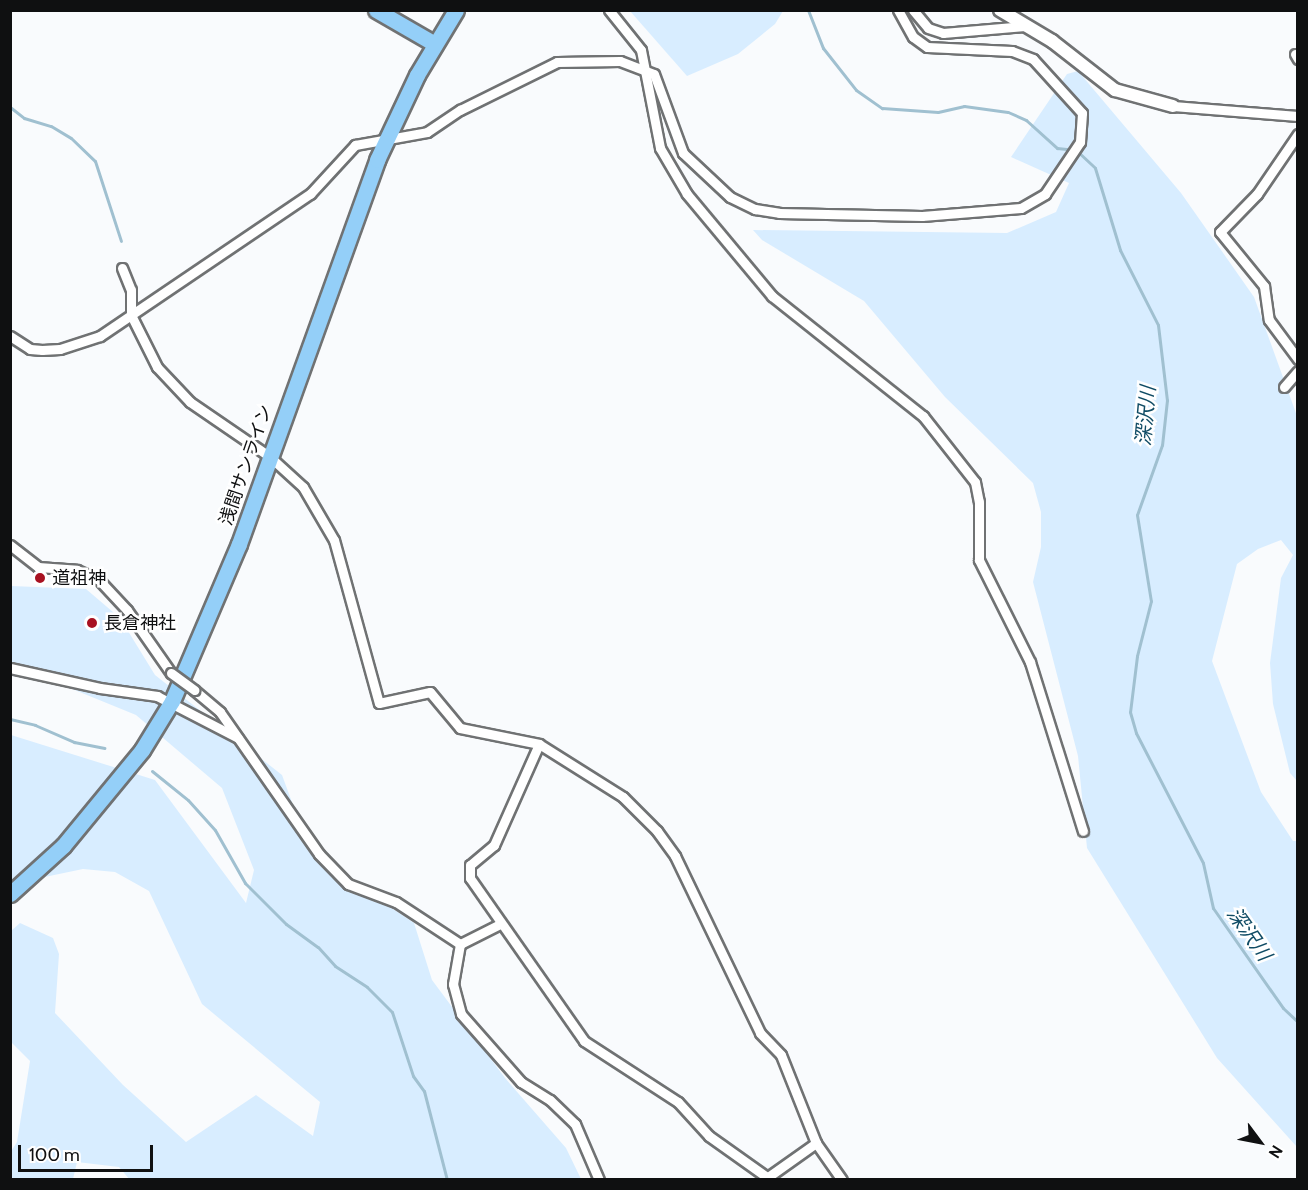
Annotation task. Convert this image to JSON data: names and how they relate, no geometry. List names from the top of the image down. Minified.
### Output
{"streets":{"main road":["浅間サンライン"]},"water":["深沢川"],"places":["道祖神","長倉神社"],"scale_bar":"100 m","north":"bottom right"}
